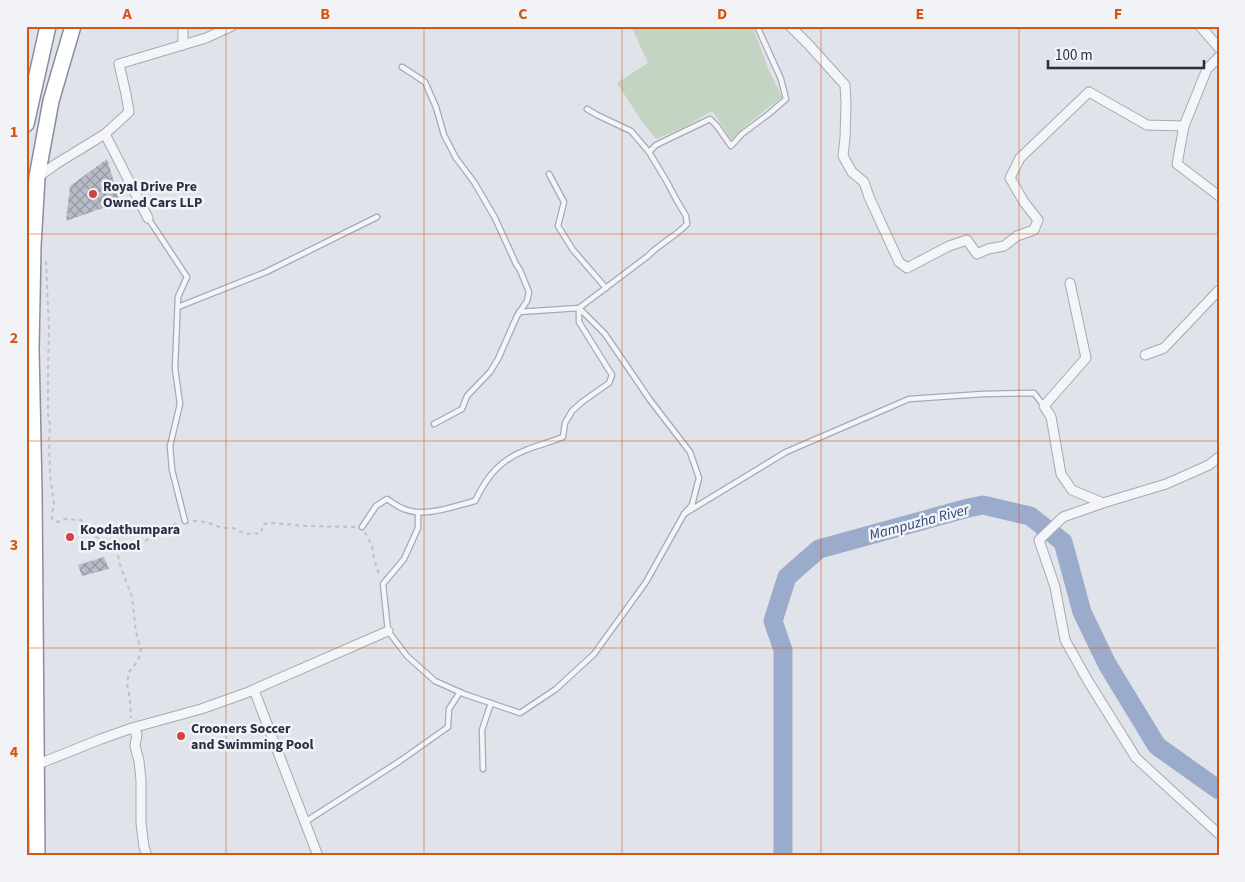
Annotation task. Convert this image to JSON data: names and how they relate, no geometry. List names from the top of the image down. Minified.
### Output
{"water":["Mampuzha River"],"places":["Royal Drive Pre Owned Cars LLP","Koodathumpara LP School","Crooners Soccer and Swimming Pool"],"scale_bar":"100 m","grid":{"columns":["A","B","C","D","E","F"],"rows":["1","2","3","4"]}}
